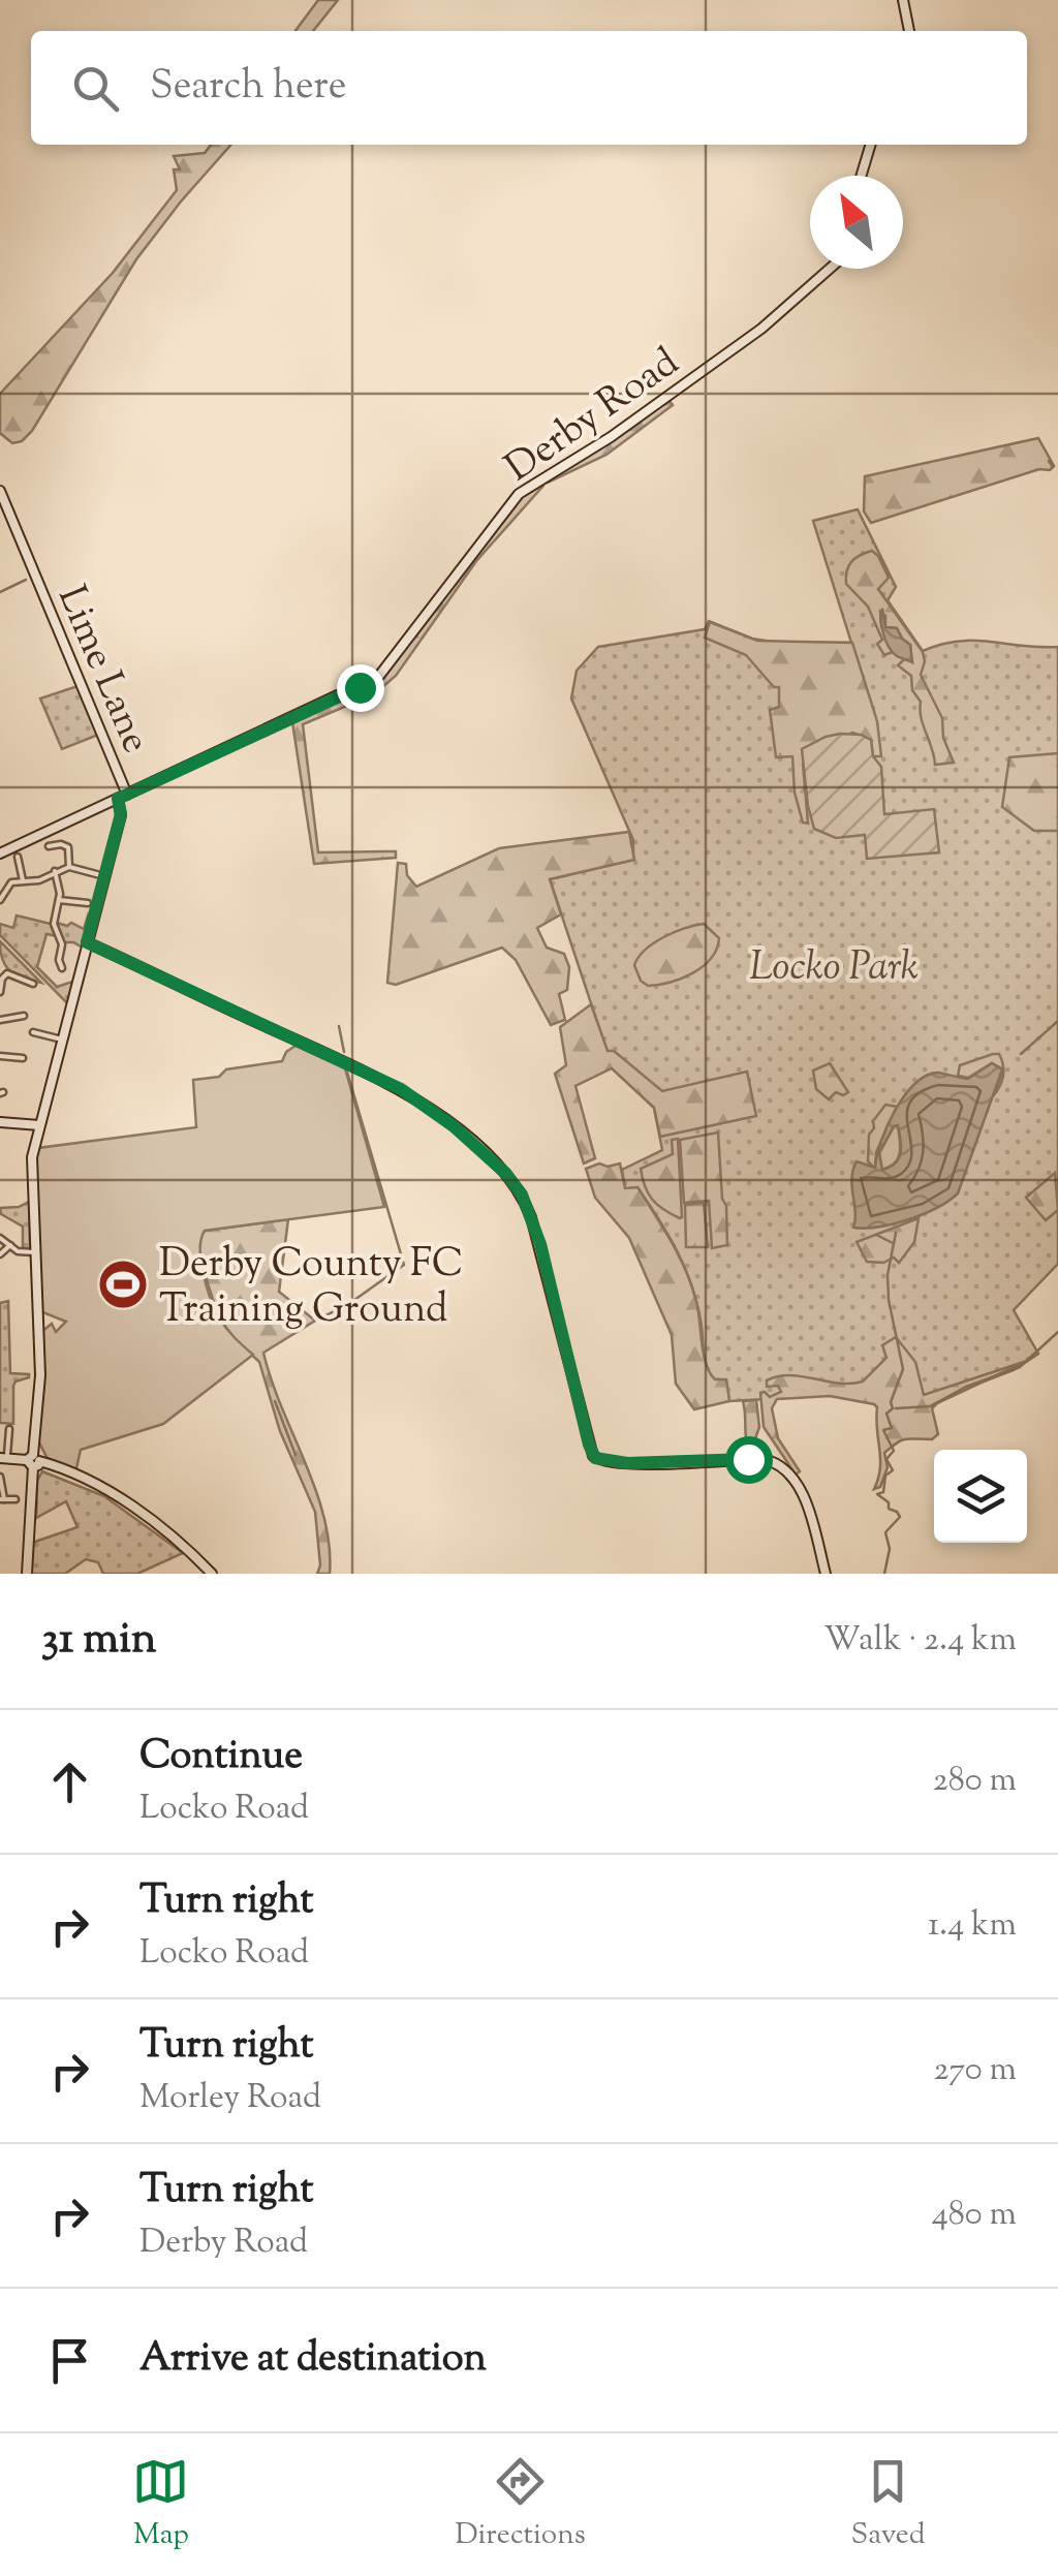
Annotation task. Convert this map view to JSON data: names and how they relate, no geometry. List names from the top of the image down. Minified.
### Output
{"streets":{"street":["Derby Road","Lime Lane"]},"crossings":[["Derby Road","Lime Lane"]],"parks":["Locko Park"],"places":{"sports":["Derby County FC Training Ground"]},"north":"top left","page":{"search":"Search here","heading":["31 min","Walk · 2.4 km"],"list":[["Continue","Locko Road","280 m"],["Turn right","Locko Road","1.4 km"],["Turn right","Morley Road","270 m"],["Turn right","Derby Road","480 m"],"Arrive at destination"],"nav":["Map","Directions","Saved"]}}
